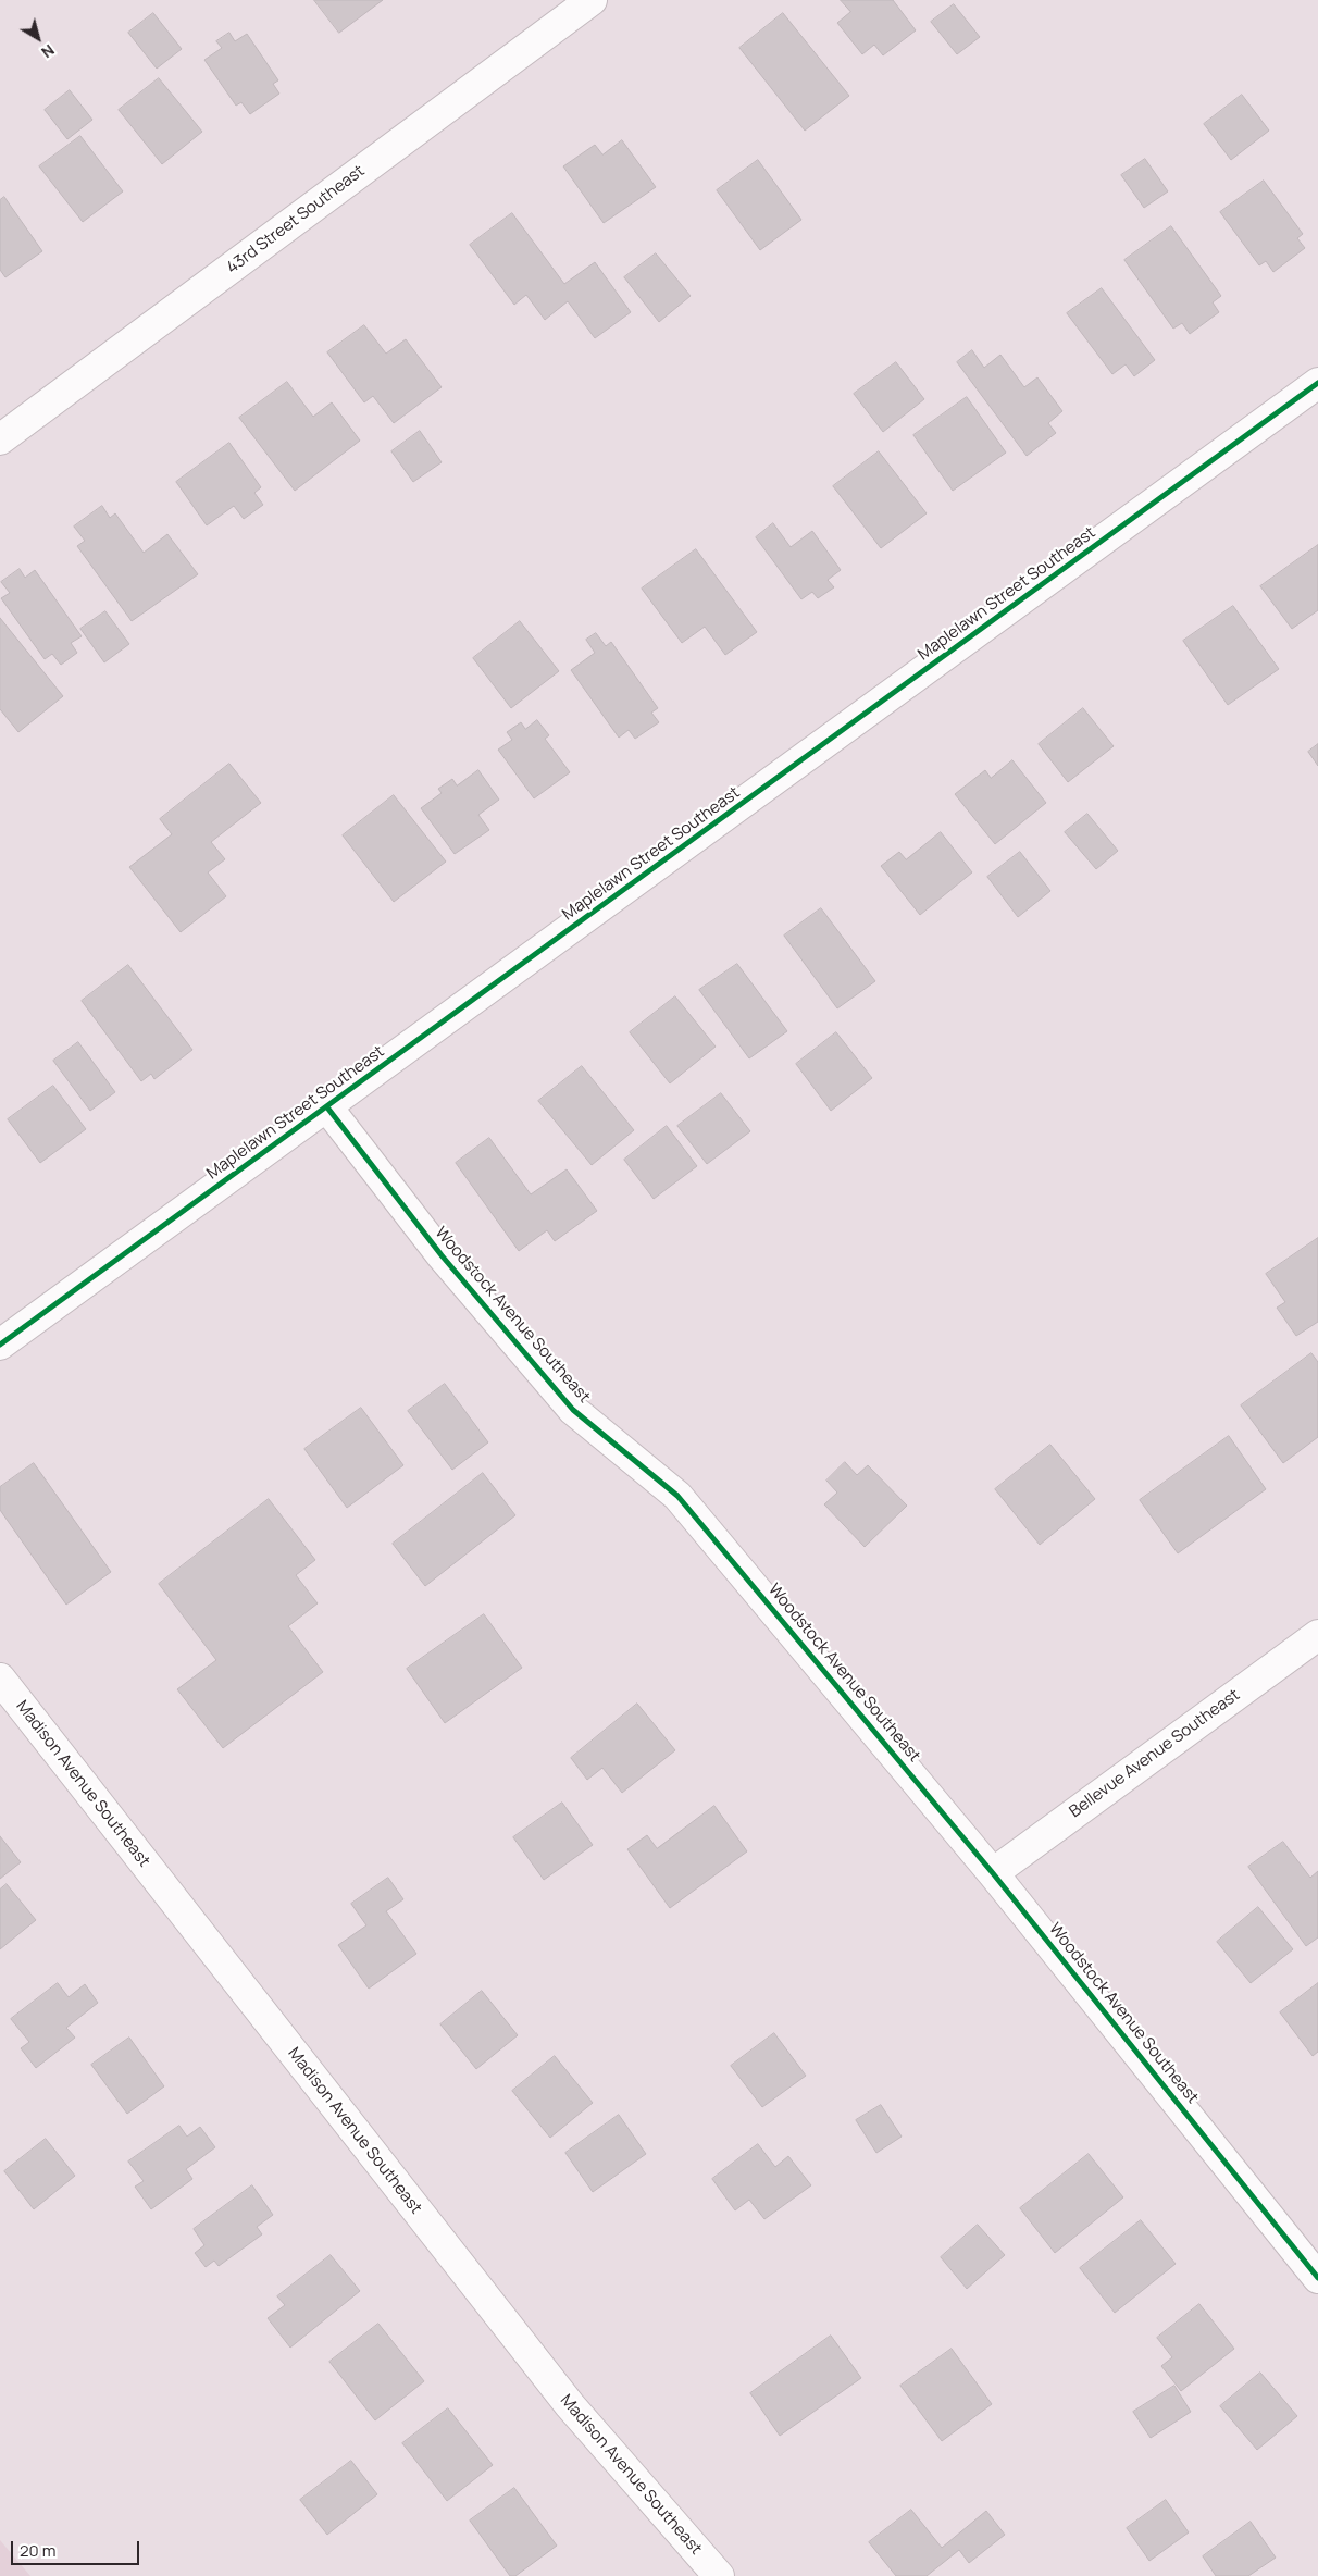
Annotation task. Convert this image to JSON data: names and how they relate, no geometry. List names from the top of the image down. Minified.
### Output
{"streets":{"street":["43rd Street Southeast","Maplelawn Street Southeast","Woodstock Avenue Southeast","Bellevue Avenue Southeast","Madison Avenue Southeast"]},"crossings":[["Maplelawn Street Southeast","Woodstock Avenue Southeast"],["Woodstock Avenue Southeast","Bellevue Avenue Southeast"]],"scale_bar":"20 m","north":"bottom right"}
